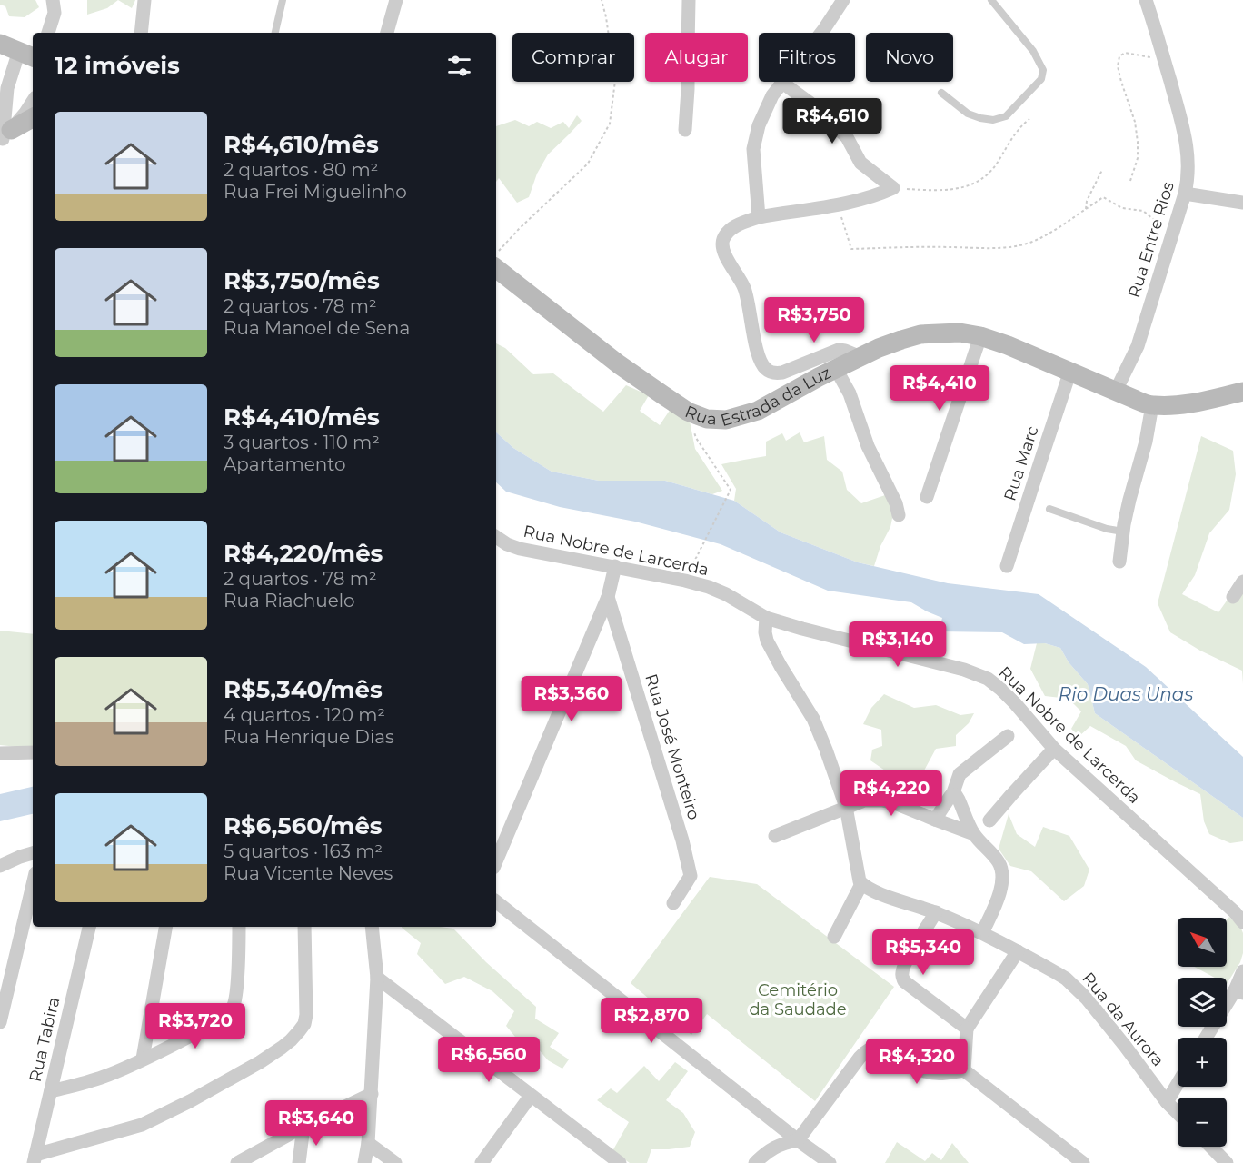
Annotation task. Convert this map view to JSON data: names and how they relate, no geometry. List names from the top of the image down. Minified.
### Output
{"streets":{"main road":["Rua Estrada da Luz"],"street":["Rua Entre Rios","Rua Marc","Rua Nobre de Larcerda","Rua José Monteiro","Rua da Aurora","Rua Tabira"]},"crossings":[["Rua Entre Rios","Rua Estrada da Luz"],["Rua Estrada da Luz","Rua Marc"]],"water":["Rio Duas Unas"],"parks":["Cemitério da Saudade"],"north":"top left","page":{"chip":["Comprar","Alugar","Filtros","Novo"],"heading":"12 imóveis","price":["R$4,610","R$3,750","R$4,410","R$3,140","R$3,360","R$4,220","R$5,340","R$2,870","R$3,720","R$6,560","R$4,320","R$3,640"],"list":[{"name":"R$4,610/mês","note":"2 quartos · 80 m² · Rua Frei Miguelinho"},{"name":"R$3,750/mês","note":"2 quartos · 78 m² · Rua Manoel de Sena"},{"name":"R$4,410/mês","note":"3 quartos · 110 m² · Apartamento"},{"name":"R$4,220/mês","note":"2 quartos · 78 m² · Rua Riachuelo"},{"name":"R$5,340/mês","note":"4 quartos · 120 m² · Rua Henrique Dias"},{"name":"R$6,560/mês","note":"5 quartos · 163 m² · Rua Vicente Neves"}],"map_buttons":["+","−"]}}
